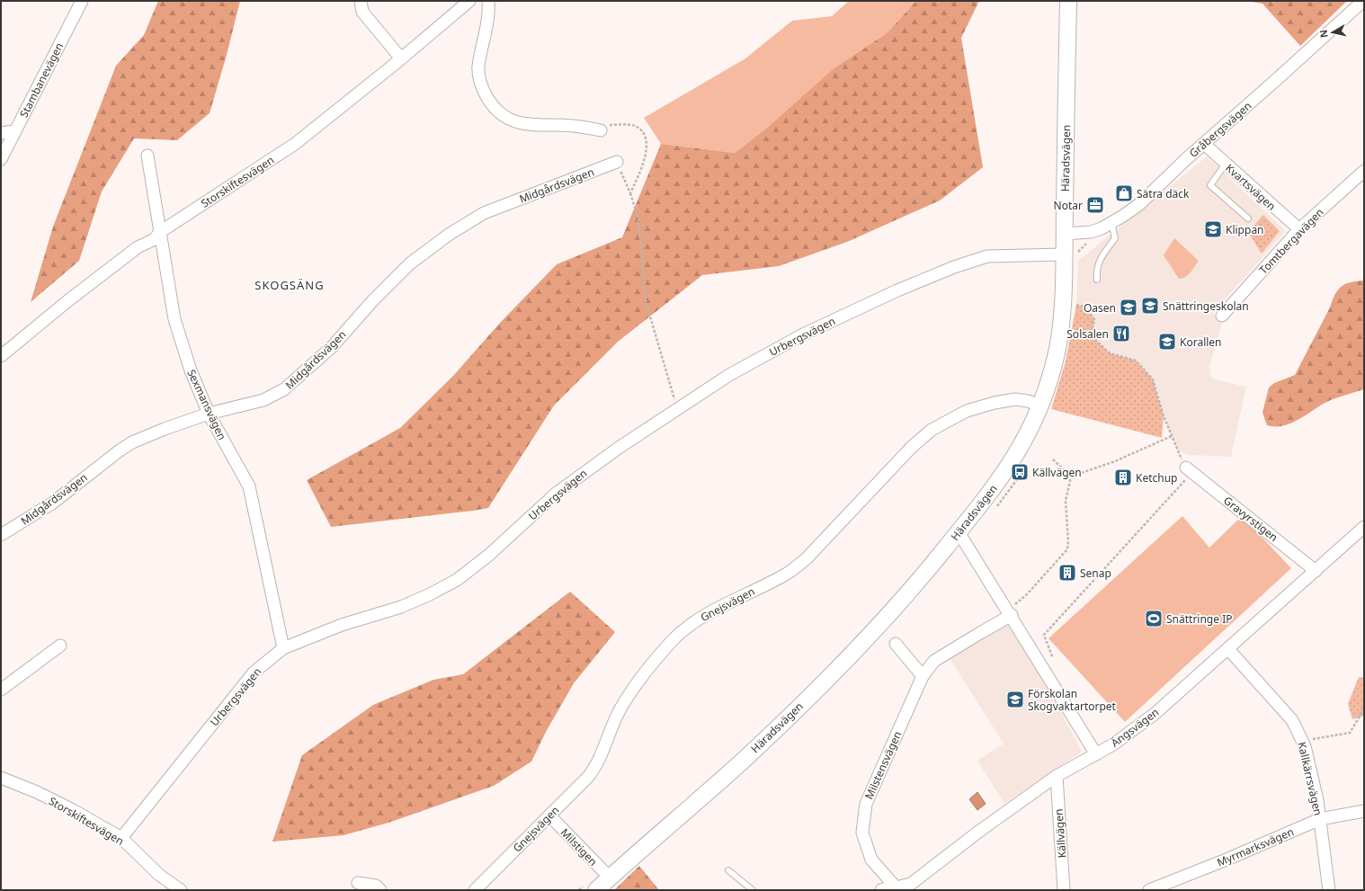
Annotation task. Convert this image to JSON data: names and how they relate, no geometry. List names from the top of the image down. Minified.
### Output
{"streets":{"street":["Stambanevägen","Gråbergsvägen","Häradsvägen","Storskiftesvägen","Midgårdsvägen","Kvartsvägen","Tomtbergavägen","Urbergsvägen","Sexmansvägen","Gravyrstigen","Gnejsvägen","Ängsvägen","Milstensvägen","Kallkärrsvägen","Källvägen","Milstigen","Myrmarksvägen"]},"crossings":[["Gråbergsvägen","Häradsvägen"],["Gråbergsvägen","Kvartsvägen"],["Häradsvägen","Urbergsvägen"],["Häradsvägen","Gnejsvägen"],["Häradsvägen","Milstigen"],["Storskiftesvägen","Urbergsvägen"],["Storskiftesvägen","Sexmansvägen"],["Midgårdsvägen","Sexmansvägen"],["Kvartsvägen","Tomtbergavägen"],["Urbergsvägen","Sexmansvägen"],["Gravyrstigen","Ängsvägen"],["Gnejsvägen","Milstigen"],["Ängsvägen","Milstensvägen"],["Ängsvägen","Kallkärrsvägen"],["Ängsvägen","Källvägen"],["Kallkärrsvägen","Myrmarksvägen"]],"districts":["SKOGSÄNG"],"places":{"shop":["Sätra däck"],"office":["Notar"],"school or university":["Klippan","Snättringeskolan","Oasen","Korallen","Förskolan Skogvaktartorpet"],"restaurant":["Solsalen"],"bus stop":["Källvägen"],"building":["Ketchup","Senap"],"sports":["Snättringe IP"]},"north":"left"}
